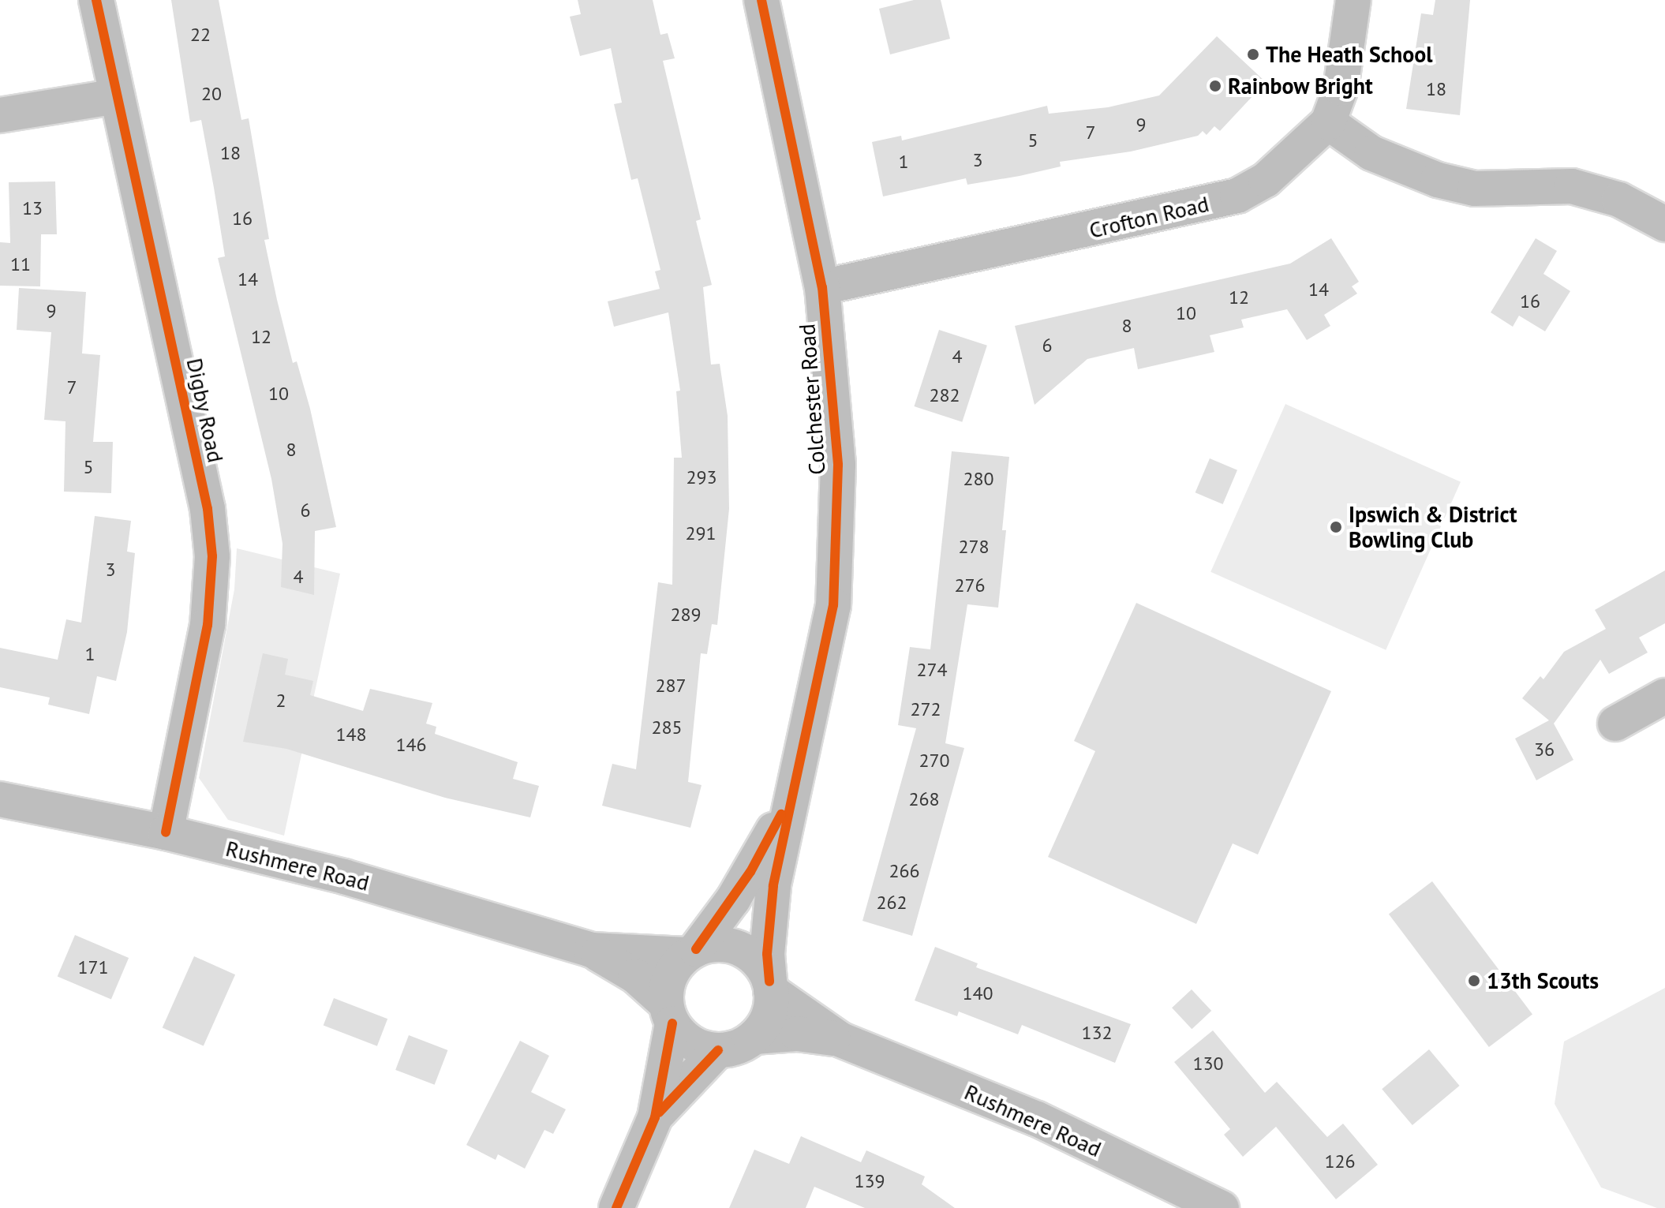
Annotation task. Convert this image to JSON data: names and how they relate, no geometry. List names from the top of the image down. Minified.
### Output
{"streets":{"street":["Crofton Road","Colchester Road","Digby Road","Rushmere Road"]},"crossings":[["Crofton Road","Colchester Road"],["Colchester Road","Rushmere Road"],["Digby Road","Rushmere Road"]],"places":["The Heath School","Rainbow Bright","Ipswich & District Bowling Club","13th Scouts"],"house_numbers":["22","18","20","9","7","5","18","3","1","13","16","11","14","14","12","16","9","10","8","12","6","4","7","10","282","8","5","293","280","6","291","278","3","4","276","289","1","274","287","2","272","285","148","146","36","270","268","266","262","171","140","132","130","126","139"]}
